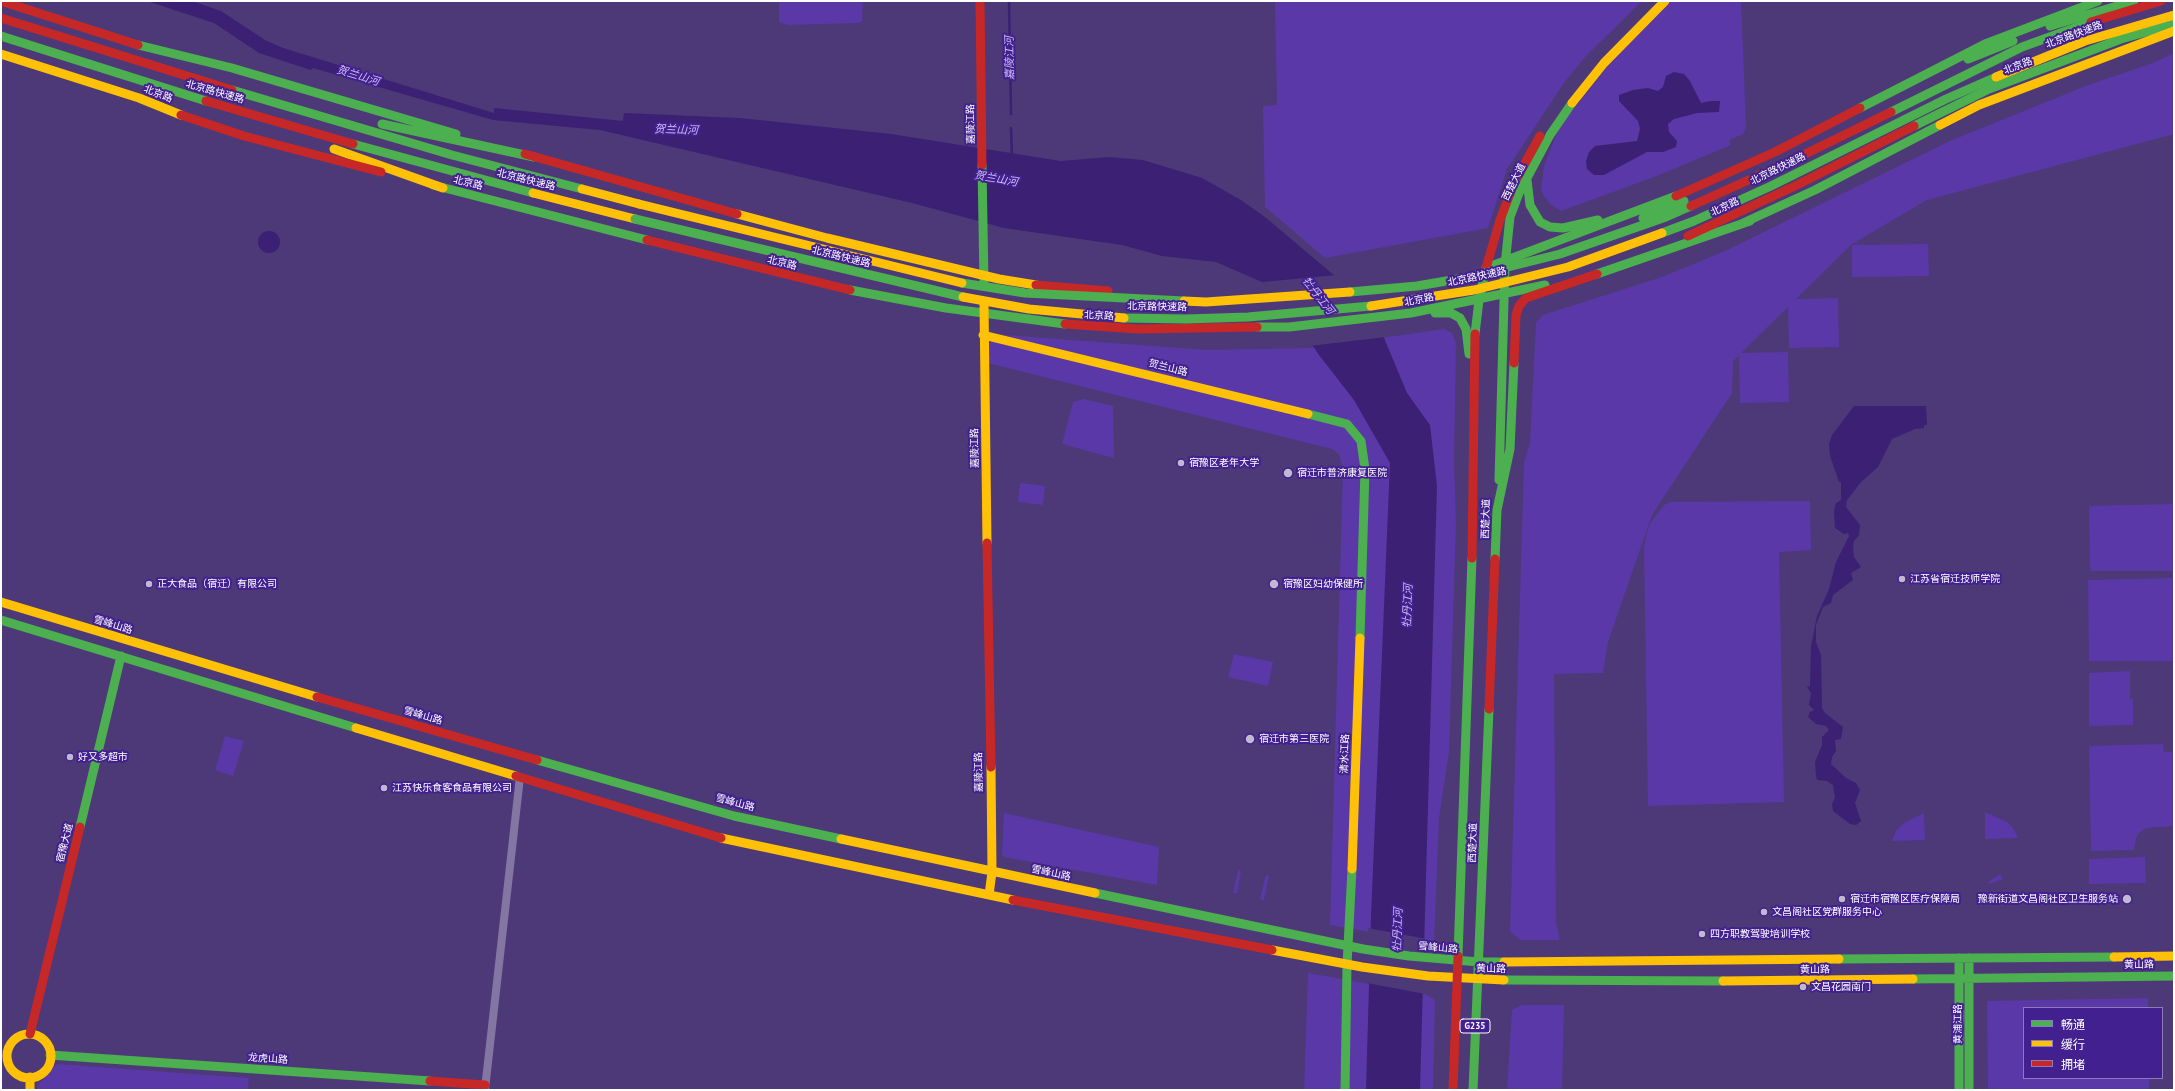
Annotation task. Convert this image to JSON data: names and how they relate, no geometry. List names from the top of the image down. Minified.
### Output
{"streets":{"main road":["北京路快速路","北京路","嘉陵江路","西楚大道","贺兰山路","雪峰山路","清水江路","宿豫大道","黄山路","黄浦江路","G235","龙虎山路"]},"crossings":[["北京路","嘉陵江路"],["北京路","西楚大道"],["嘉陵江路","贺兰山路"],["嘉陵江路","雪峰山路"],["西楚大道","雪峰山路"],["西楚大道","黄山路"],["西楚大道","G235"],["贺兰山路","清水江路"],["雪峰山路","清水江路"],["雪峰山路","黄山路"],["雪峰山路","G235"],["宿豫大道","龙虎山路"],["黄山路","黄浦江路"],["黄山路","G235"]],"water":["嘉陵江河","贺兰山河","牡丹江河"],"places":["宿豫区老年大学","宿迁市普济康复医院","江苏省宿迁技师学院","正大食品（宿迁）有限公司","宿豫区妇幼保健所","宿迁市第三医院","好又多超市","江苏快乐食客食品有限公司","宿迁市宿豫区医疗保障局","豫新街道文昌阁社区卫生服务站","文昌阁社区党群服务中心","四方职教驾驶培训学校","文昌花园南门"],"legend":["畅通","缓行","拥堵"]}
